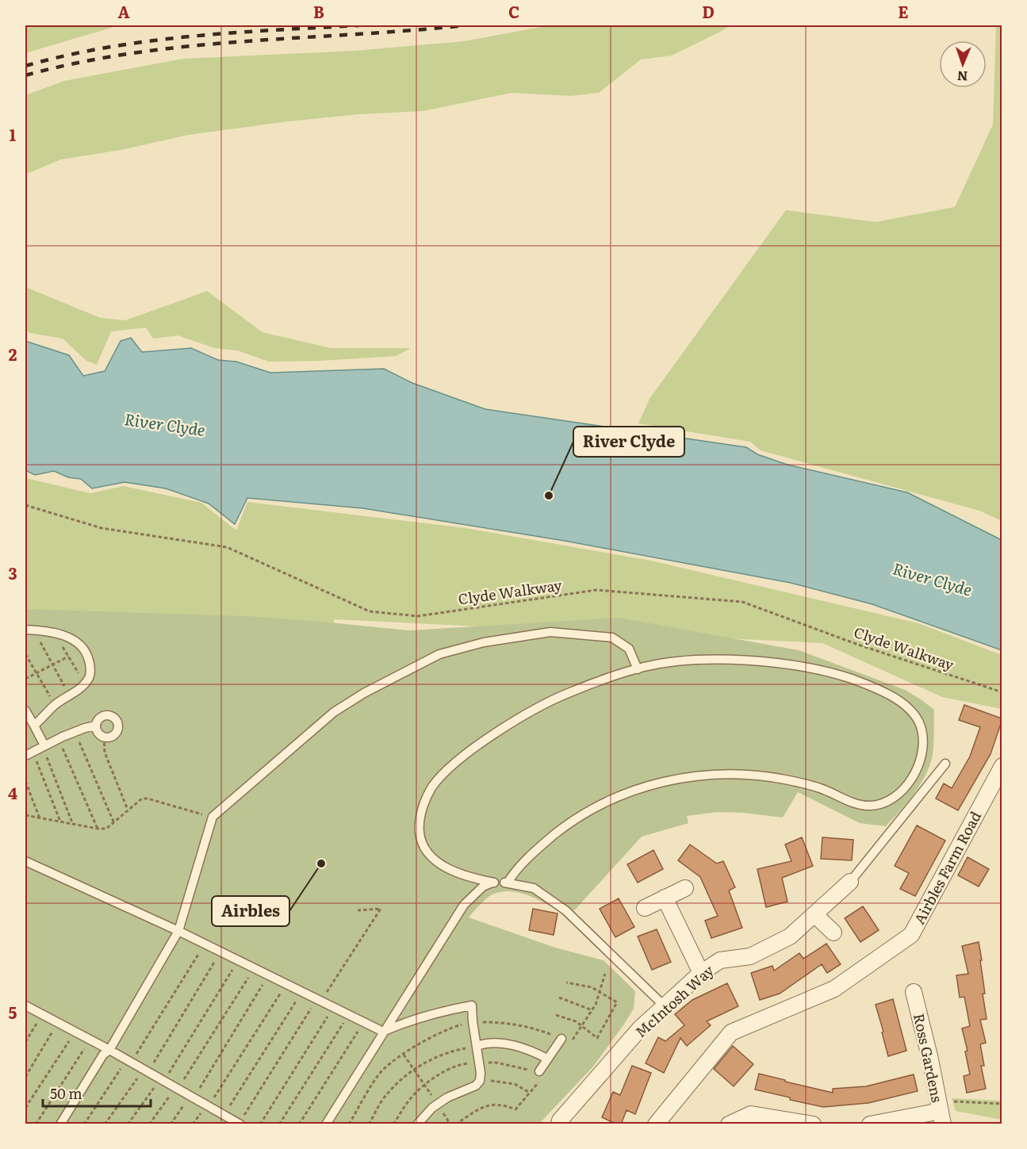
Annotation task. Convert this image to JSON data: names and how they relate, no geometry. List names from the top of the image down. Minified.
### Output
{"streets":{"street":["Airbles Farm Road","McIntosh Way","Ross Gardens"],"path":["Clyde Walkway"]},"water":["River Clyde"],"places":["River Clyde","Airbles"],"scale_bar":"50 m","north":"bottom","grid":{"columns":["A","B","C","D","E"],"rows":["1","2","3","4","5"]}}
